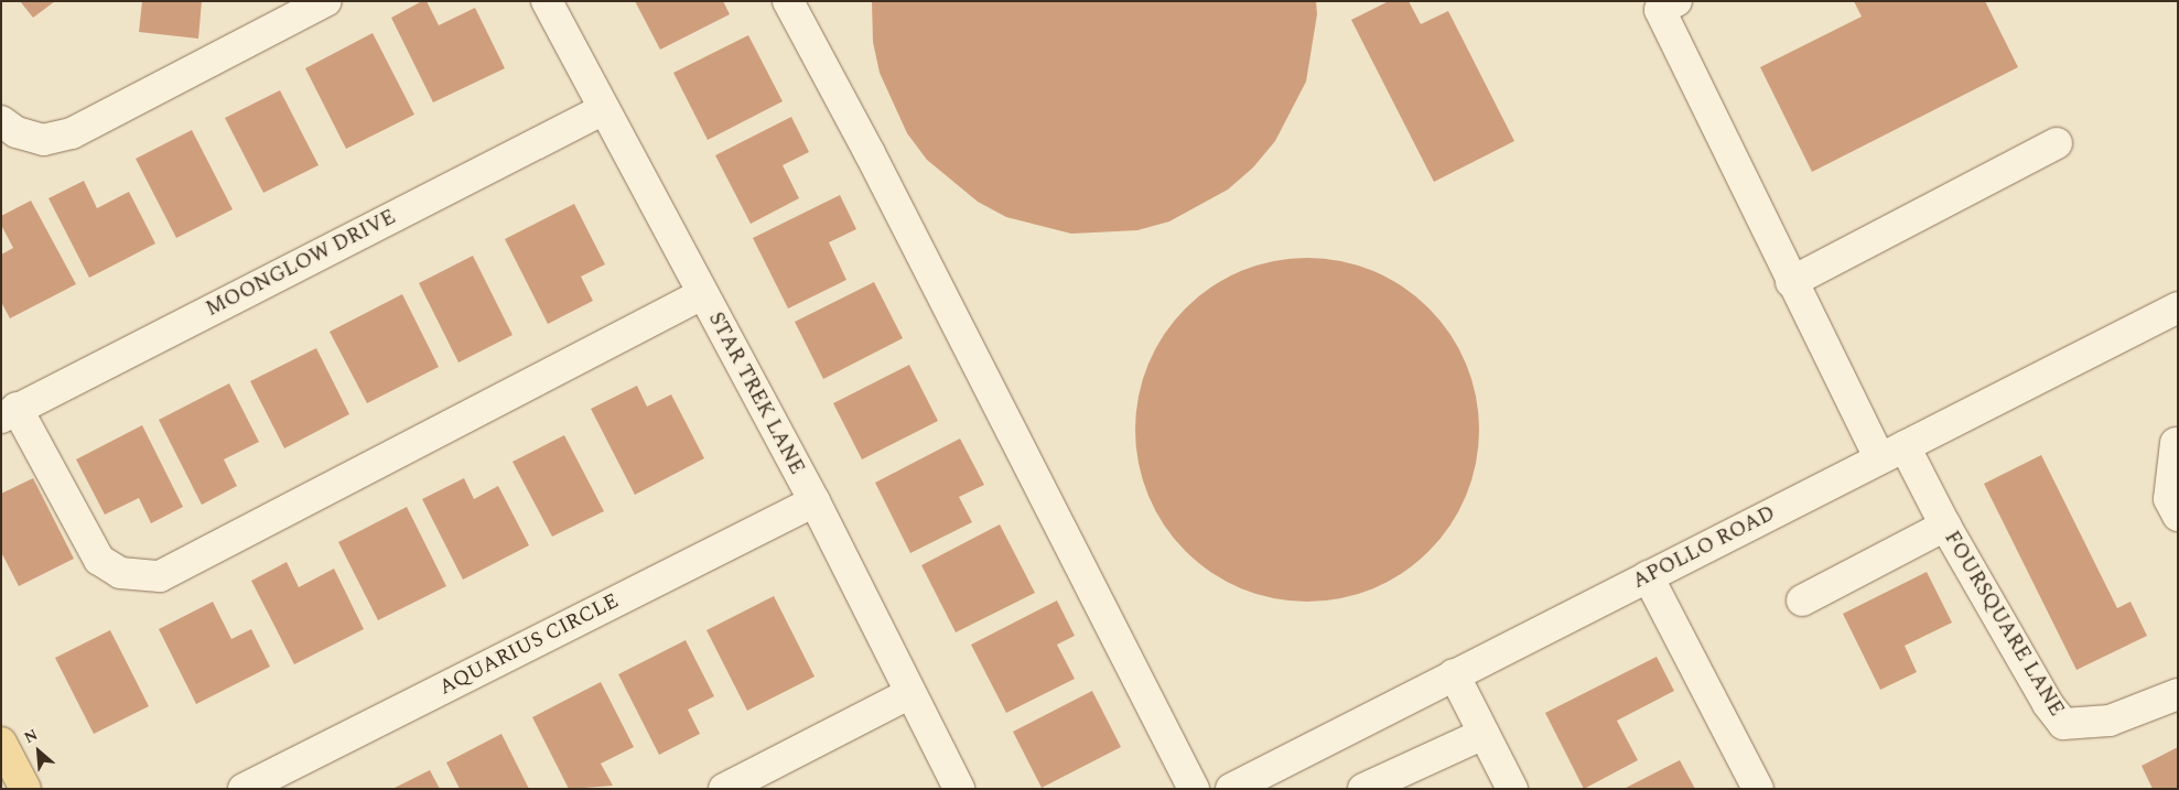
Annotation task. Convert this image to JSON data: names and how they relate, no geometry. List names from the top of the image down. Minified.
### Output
{"streets":{"street":["MOONGLOW DRIVE","STAR TREK LANE","APOLLO ROAD","FOURSQUARE LANE","AQUARIUS CIRCLE"]},"crossings":[["MOONGLOW DRIVE","STAR TREK LANE"],["STAR TREK LANE","AQUARIUS CIRCLE"],["APOLLO ROAD","FOURSQUARE LANE"]],"north":"top left"}
